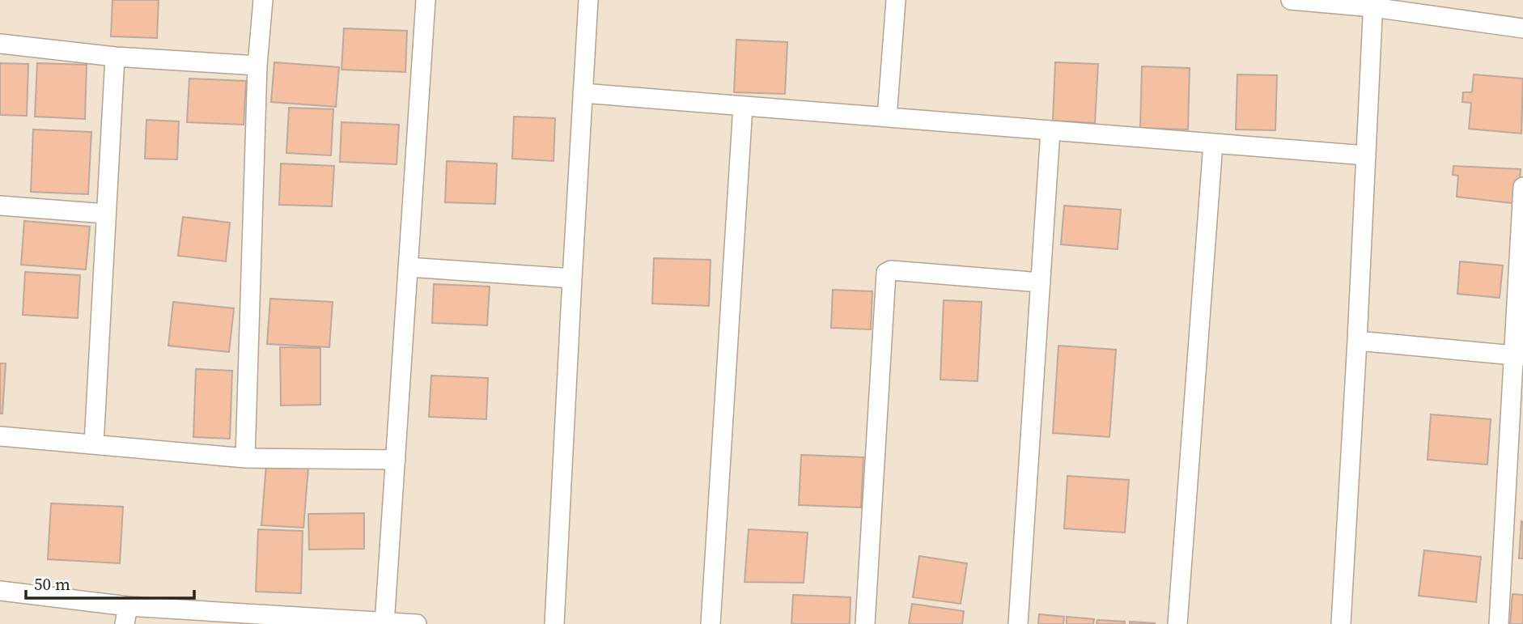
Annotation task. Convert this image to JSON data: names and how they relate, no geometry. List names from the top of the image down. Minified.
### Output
{"scale_bar":"50 m"}
